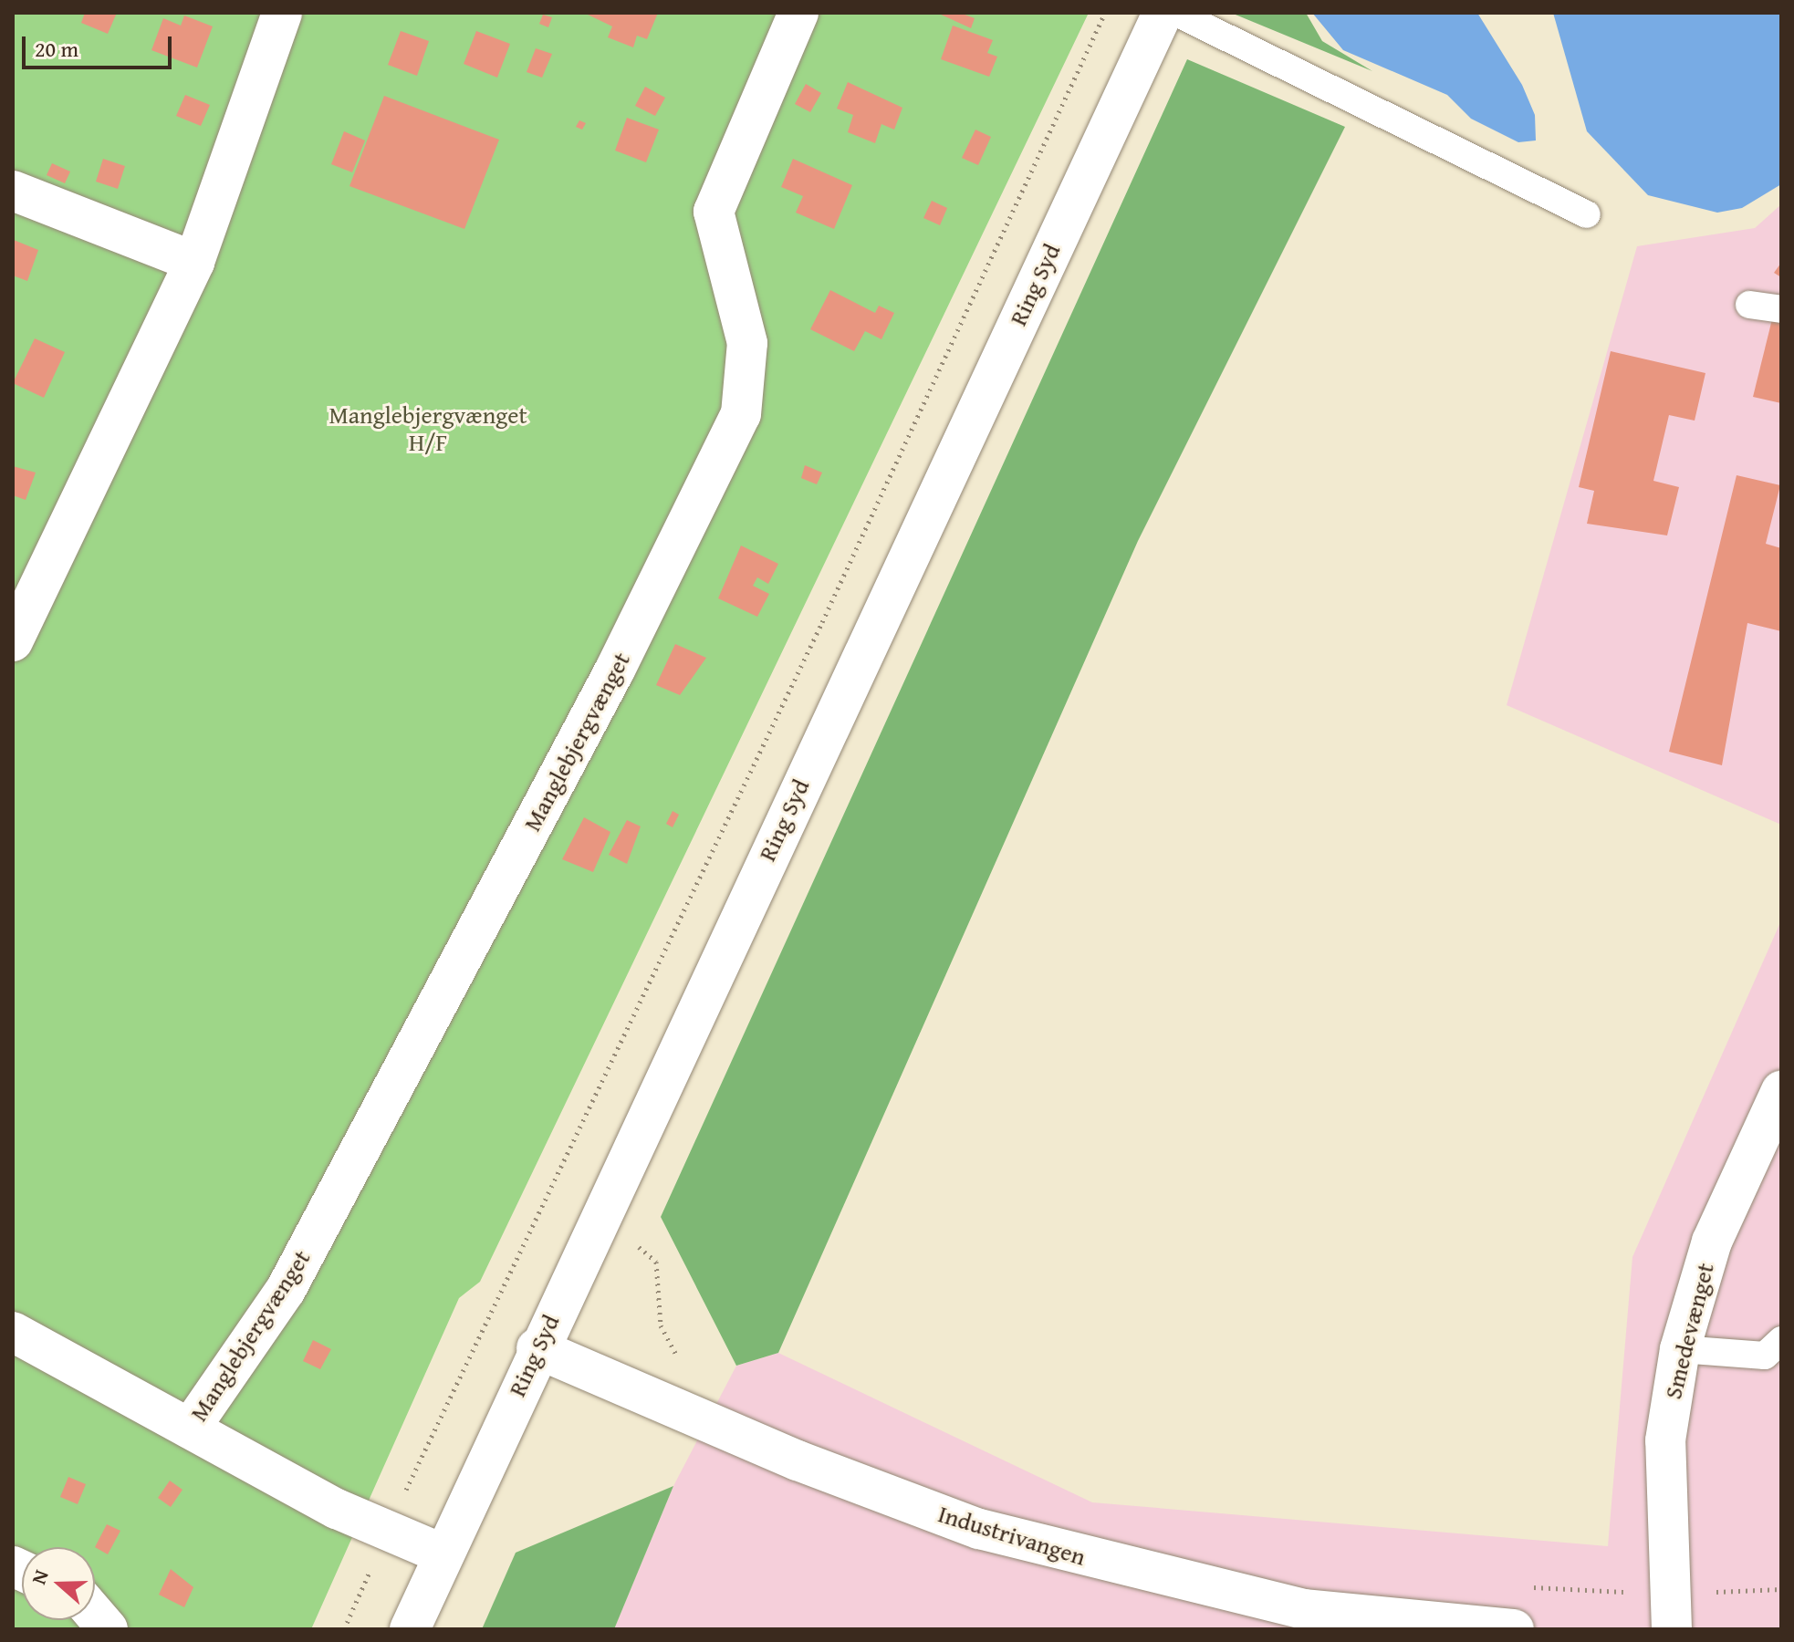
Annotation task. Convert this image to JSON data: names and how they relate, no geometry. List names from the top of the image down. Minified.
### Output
{"streets":{"street":["Ring Syd","Manglebjergvænget","Smedevænget","Industrivangen"]},"crossings":[["Ring Syd","Manglebjergvænget"],["Ring Syd","Industrivangen"]],"parks":["Manglebjergvænget H/F"],"scale_bar":"20 m","north":"left"}
